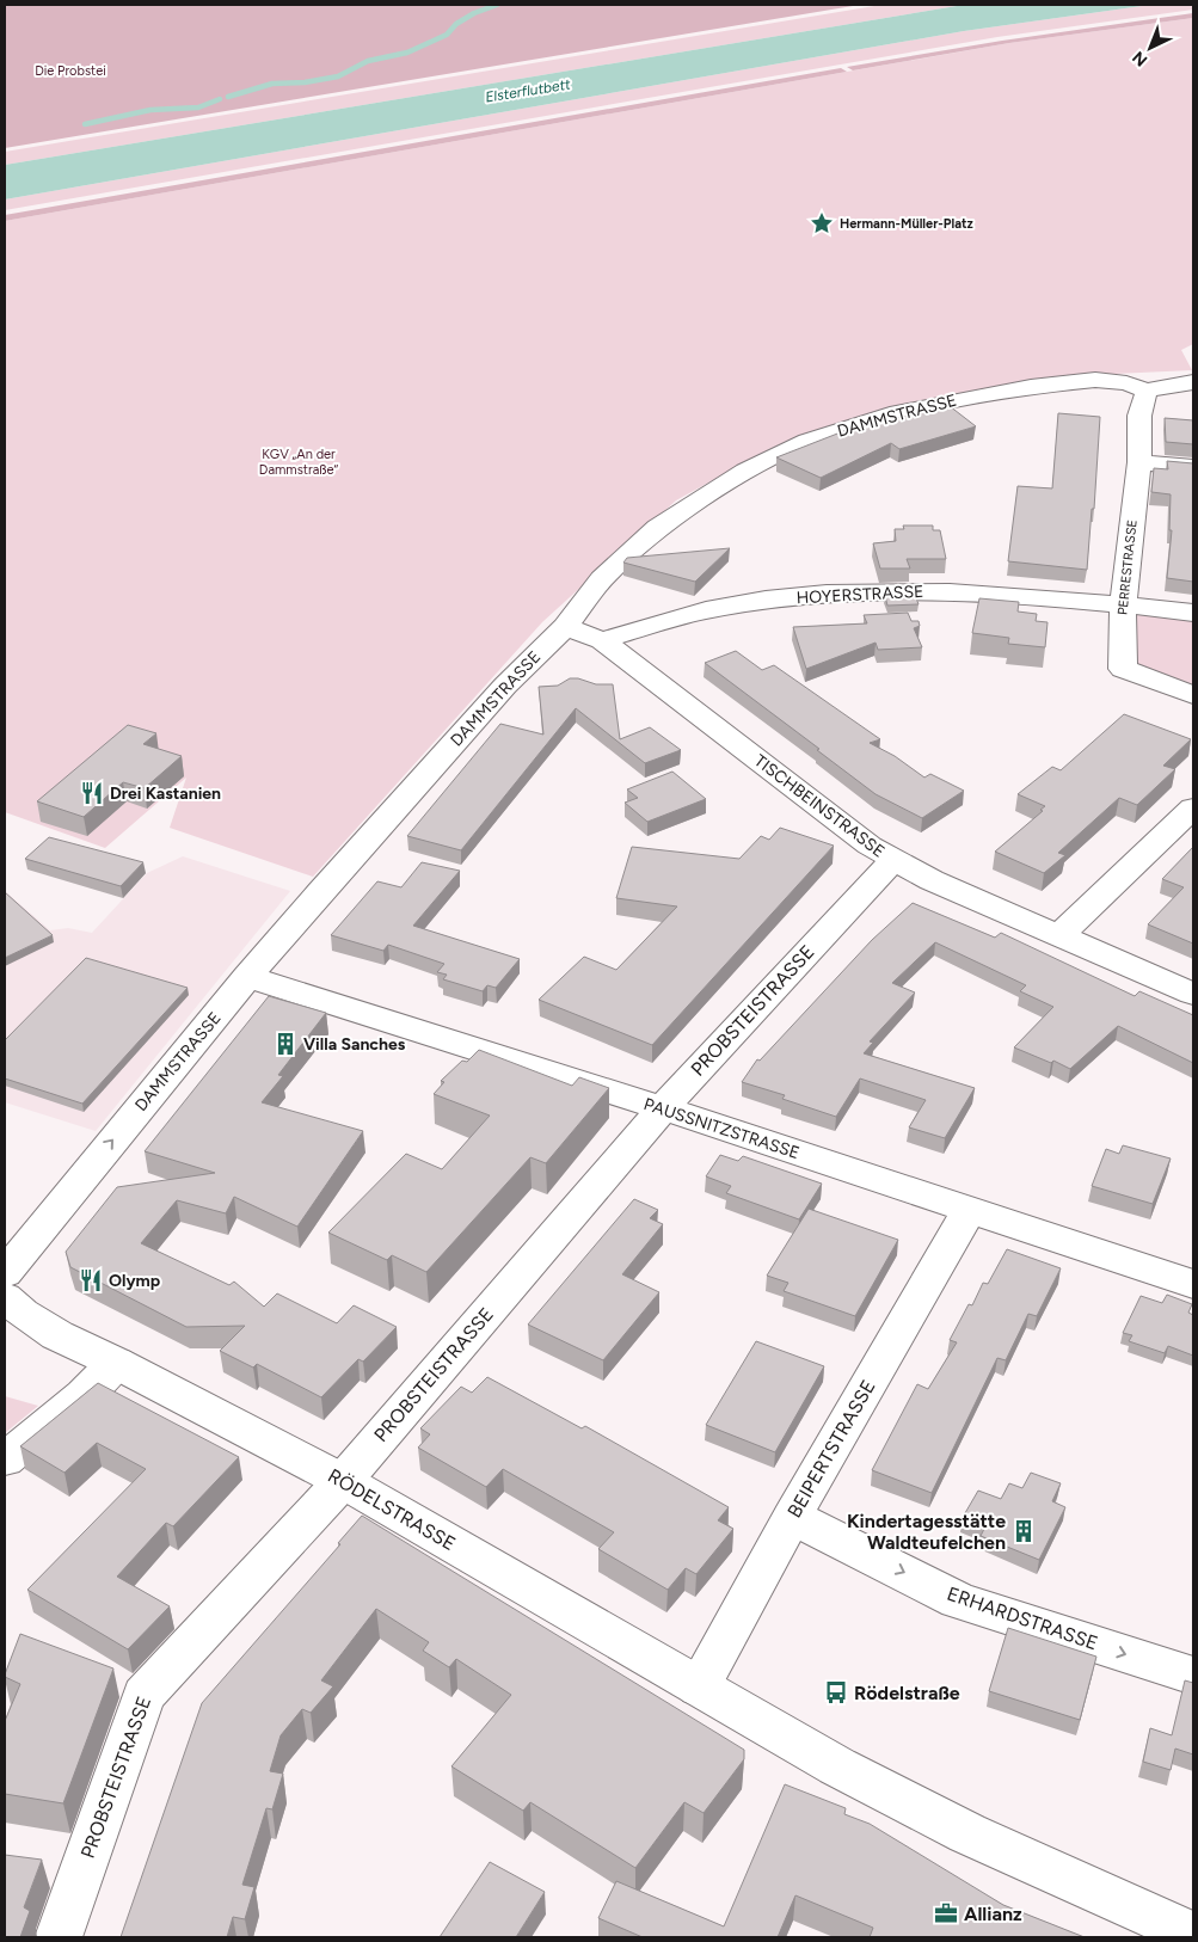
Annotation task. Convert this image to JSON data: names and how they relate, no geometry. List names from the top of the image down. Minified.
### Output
{"streets":{"street":["DAMMSTRASSE","PERRESTRASSE","HOYERSTRASSE","TISCHBEINSTRASSE","PROBSTEISTRASSE","PAUSSNITZSTRASSE","BEIPERTSTRASSE","RÖDELSTRASSE","ERHARDSTRASSE"]},"crossings":[["DAMMSTRASSE","PERRESTRASSE"],["DAMMSTRASSE","TISCHBEINSTRASSE"],["DAMMSTRASSE","PAUSSNITZSTRASSE"],["PERRESTRASSE","HOYERSTRASSE"],["HOYERSTRASSE","TISCHBEINSTRASSE"],["TISCHBEINSTRASSE","PROBSTEISTRASSE"],["PROBSTEISTRASSE","PAUSSNITZSTRASSE"],["PROBSTEISTRASSE","RÖDELSTRASSE"],["PAUSSNITZSTRASSE","BEIPERTSTRASSE"],["BEIPERTSTRASSE","RÖDELSTRASSE"],["BEIPERTSTRASSE","ERHARDSTRASSE"]],"one_way":["ERHARDSTRASSE"],"water":["Elsterflutbett"],"parks":["Die Probstei","KGV „An der Dammstraße“"],"places":{"place":["Hermann-Müller-Platz"],"restaurant":["Drei Kastanien","Olymp"],"building":["Villa Sanches","Kindertagesstätte Waldteufelchen"],"bus stop":["Rödelstraße"],"office":["Allianz"]},"north":"bottom left"}
